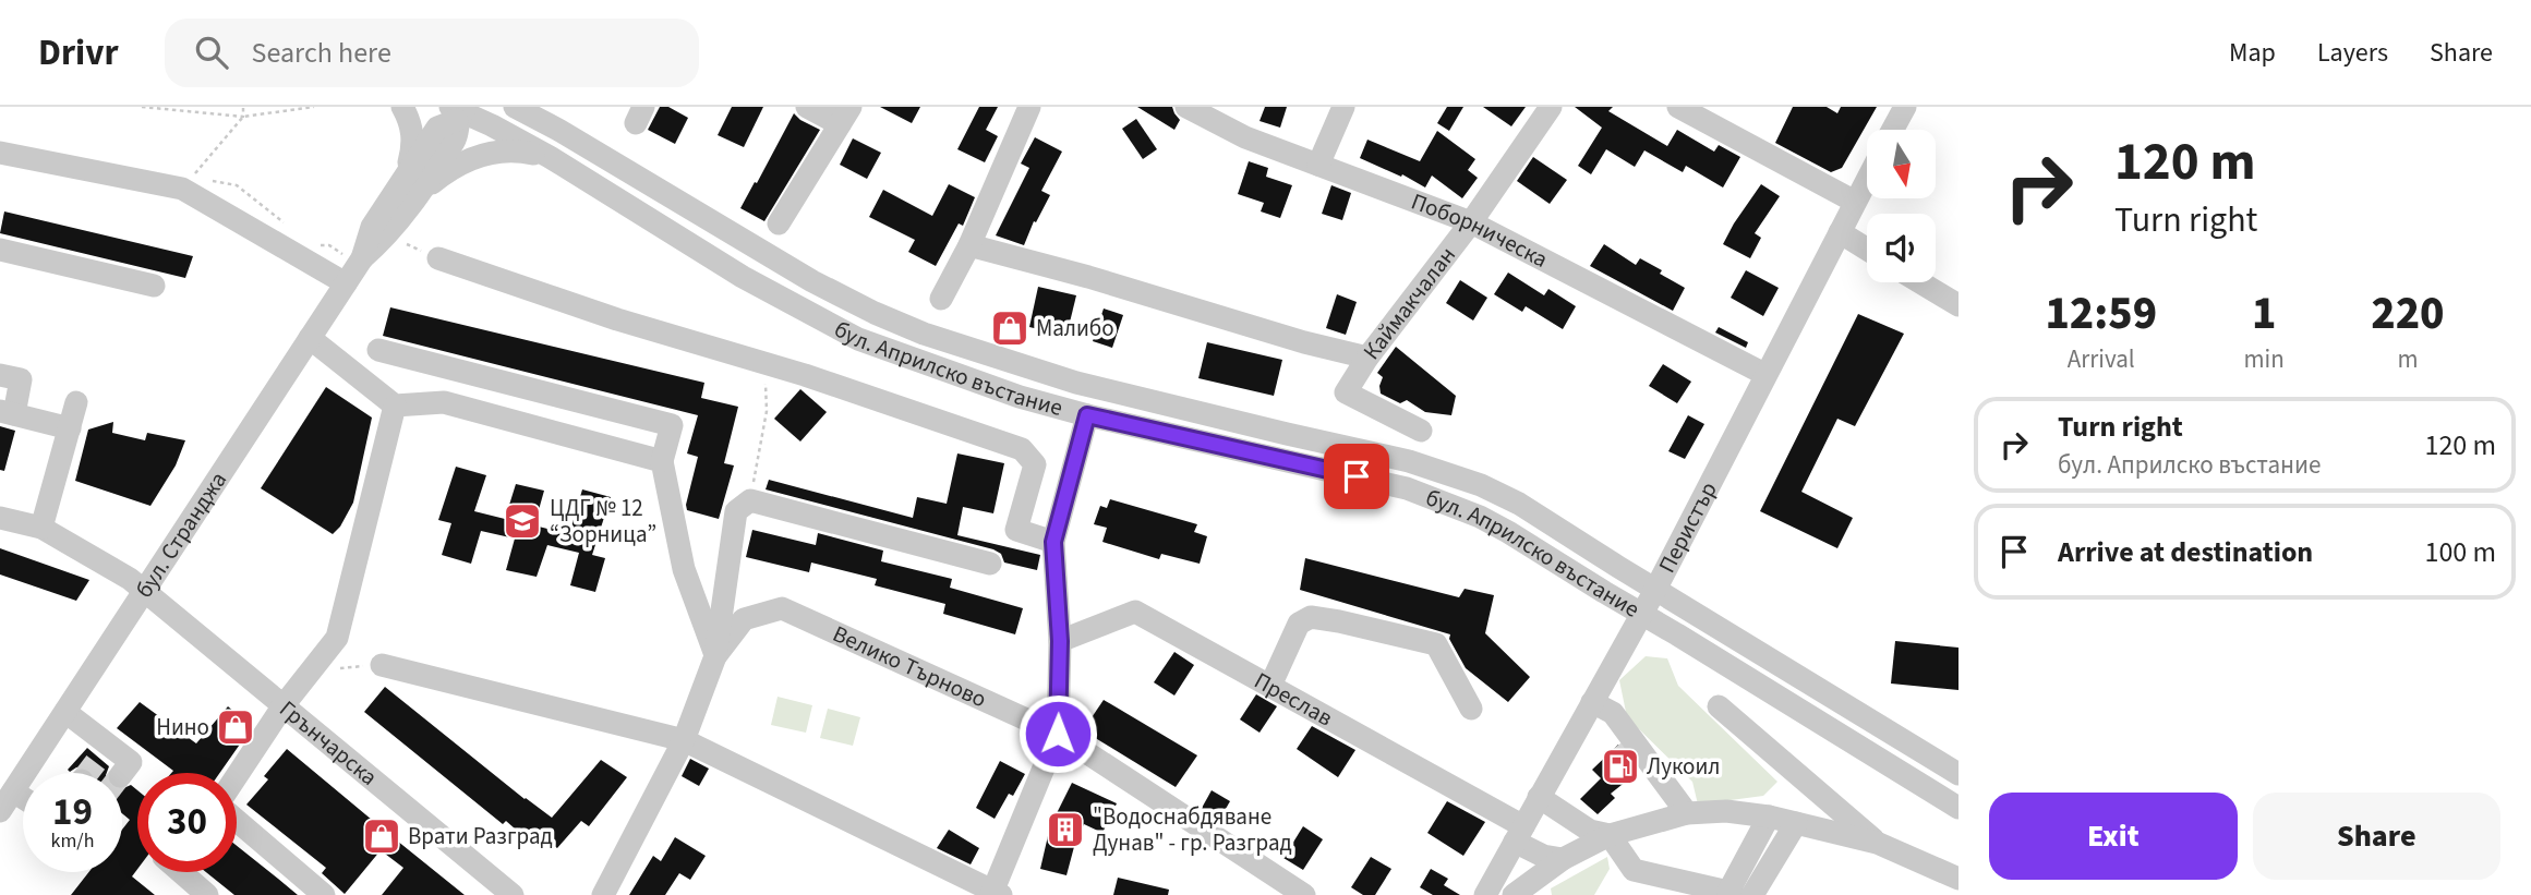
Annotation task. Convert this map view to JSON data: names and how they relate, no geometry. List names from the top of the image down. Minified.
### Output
{"streets":{"street":["Поборническа","Каймакчалан","бул. Априлско въстание","Перистър","бул. Странджа","Велико Търново","Преслав","Грънчарска"]},"crossings":[["Поборническа","Каймакчалан"],["Поборническа","Перистър"],["бул. Априлско въстание","Перистър"],["бул. Априлско въстание","бул. Странджа"],["Перистър","Преслав"],["бул. Странджа","Грънчарска"]],"places":{"shop":["Малибо","Нино","Врати Разград"],"school or university":["ЦДГ № 12 “Зорница”"],"fuel station":["Лукоил"],"building":["\"Водоснабдяване Дунав\" - гр. Разград"]},"north":"bottom","page":{"header":"Drivr","search":"Search here","nav":["Map","Layers","Share"],"turn":["120 m","Turn right"],"eta":["12:59","Arrival","1","min","220","m"],"list":[{"name":"Turn right","note":"бул. Априлско въстание","value":"120 m"},{"name":"Arrive at destination","value":"100 m"}],"speed":"19 km/h","limit":"30","buttons":["Exit","Share"]}}
